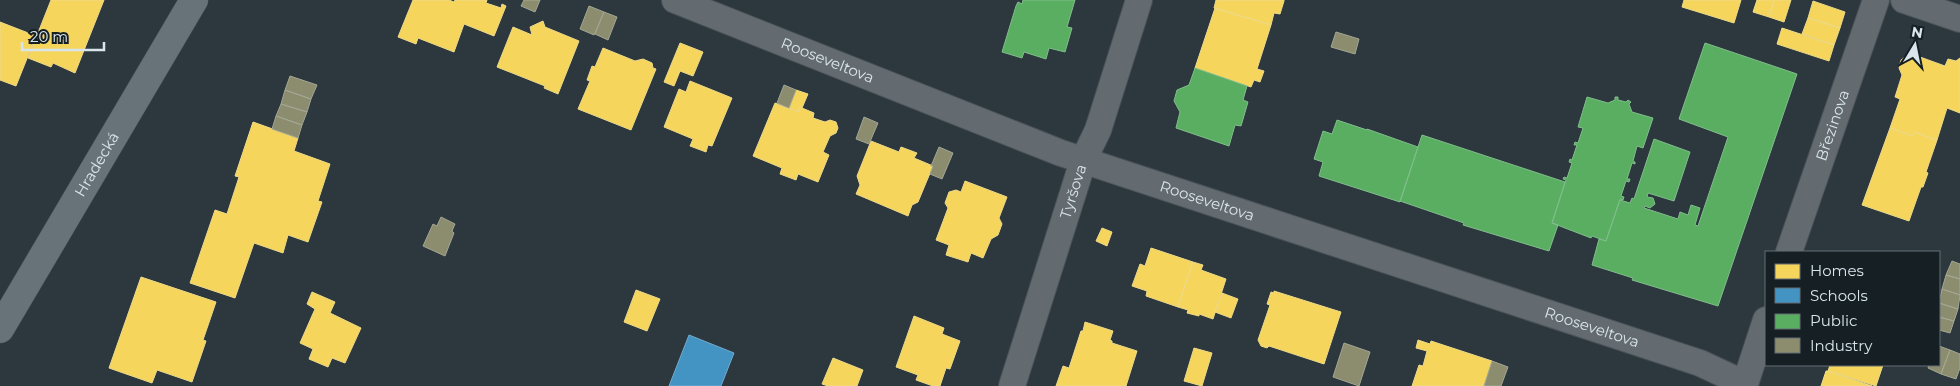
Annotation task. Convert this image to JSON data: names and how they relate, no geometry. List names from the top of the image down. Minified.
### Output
{"streets":{"main road":["Hradecká"],"street":["Rooseveltova","Březinova","Tyršova"]},"crossings":[["Rooseveltova","Tyršova"]],"legend":["Homes","Schools","Public","Industry"],"scale_bar":"20 m","north":"top"}
